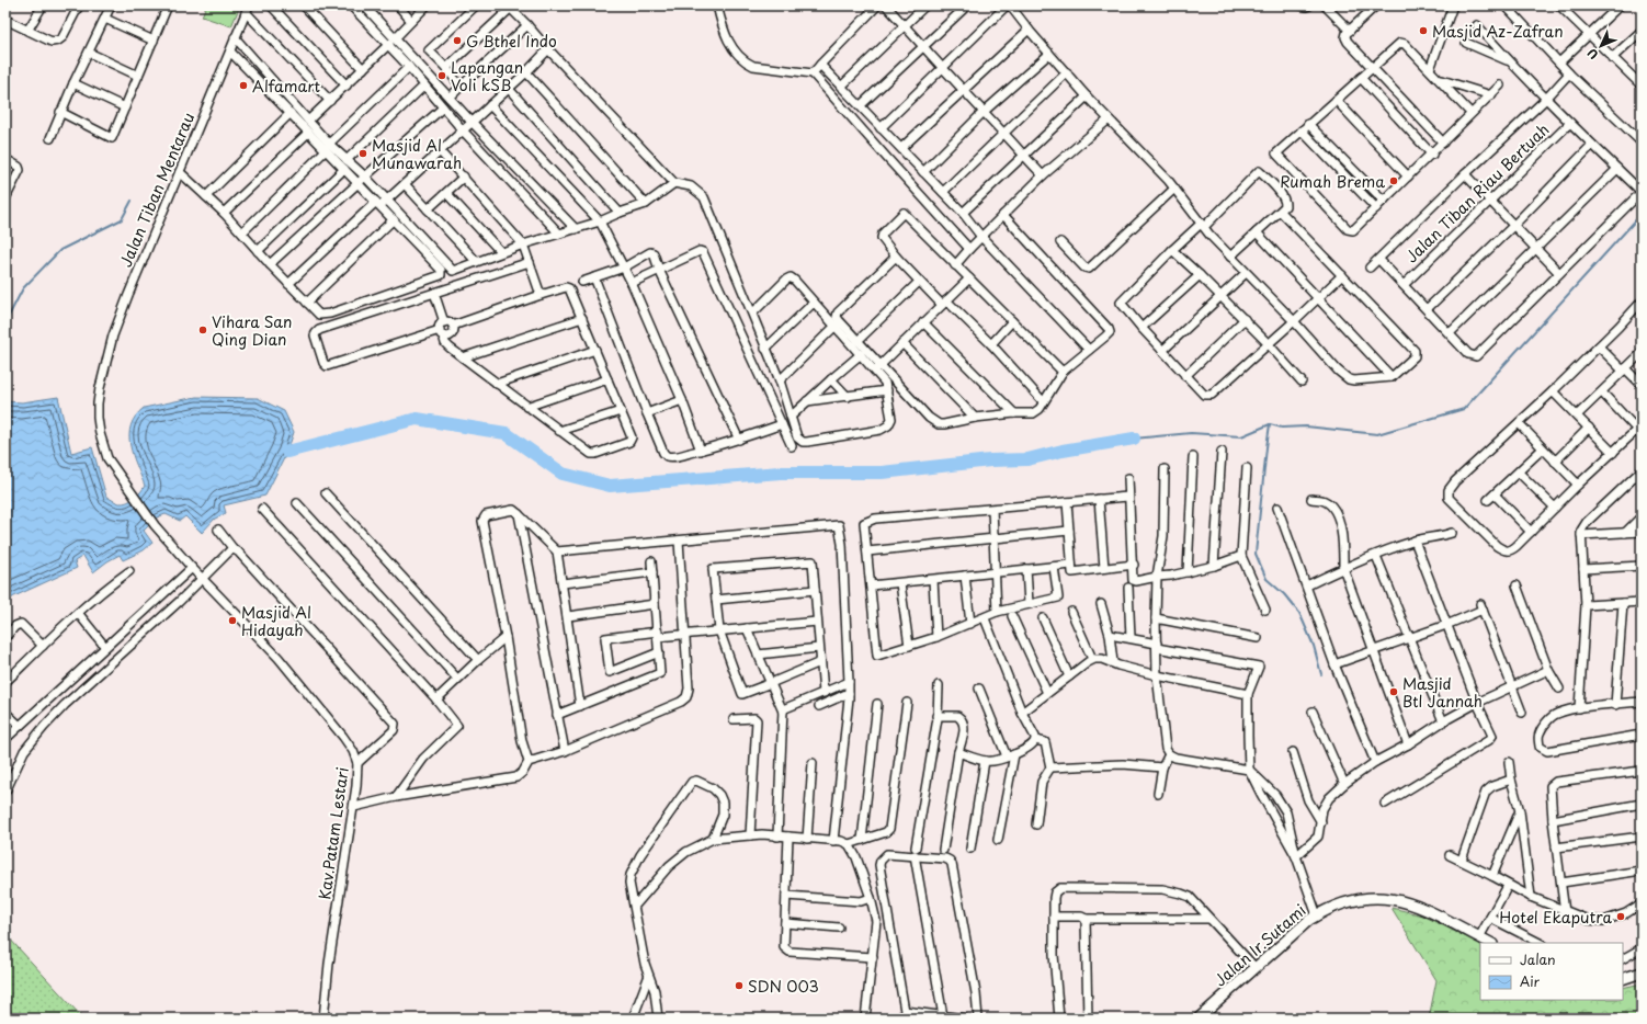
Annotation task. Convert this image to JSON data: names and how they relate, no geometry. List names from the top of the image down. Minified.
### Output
{"streets":{"street":["Jalan Tiban Mentarau","Jalan Tiban Riau Bertuah","Kav.Patam Lestari","Jalan Ir.Sutami"]},"crossings":[["Jalan Tiban Mentarau","Kav.Patam Lestari"]],"places":["Masjid Az-Zafran","G Bthel Indo","Lapangan Voli kSB","Alfamart","Masjid Al Munawarah","Rumah Brema","Vihara San Qing Dian","Masjid Al Hidayah","Masjid Btl Jannah","Hotel Ekaputra","SDN 003"],"legend":["Jalan","Air"],"north":"bottom left"}
